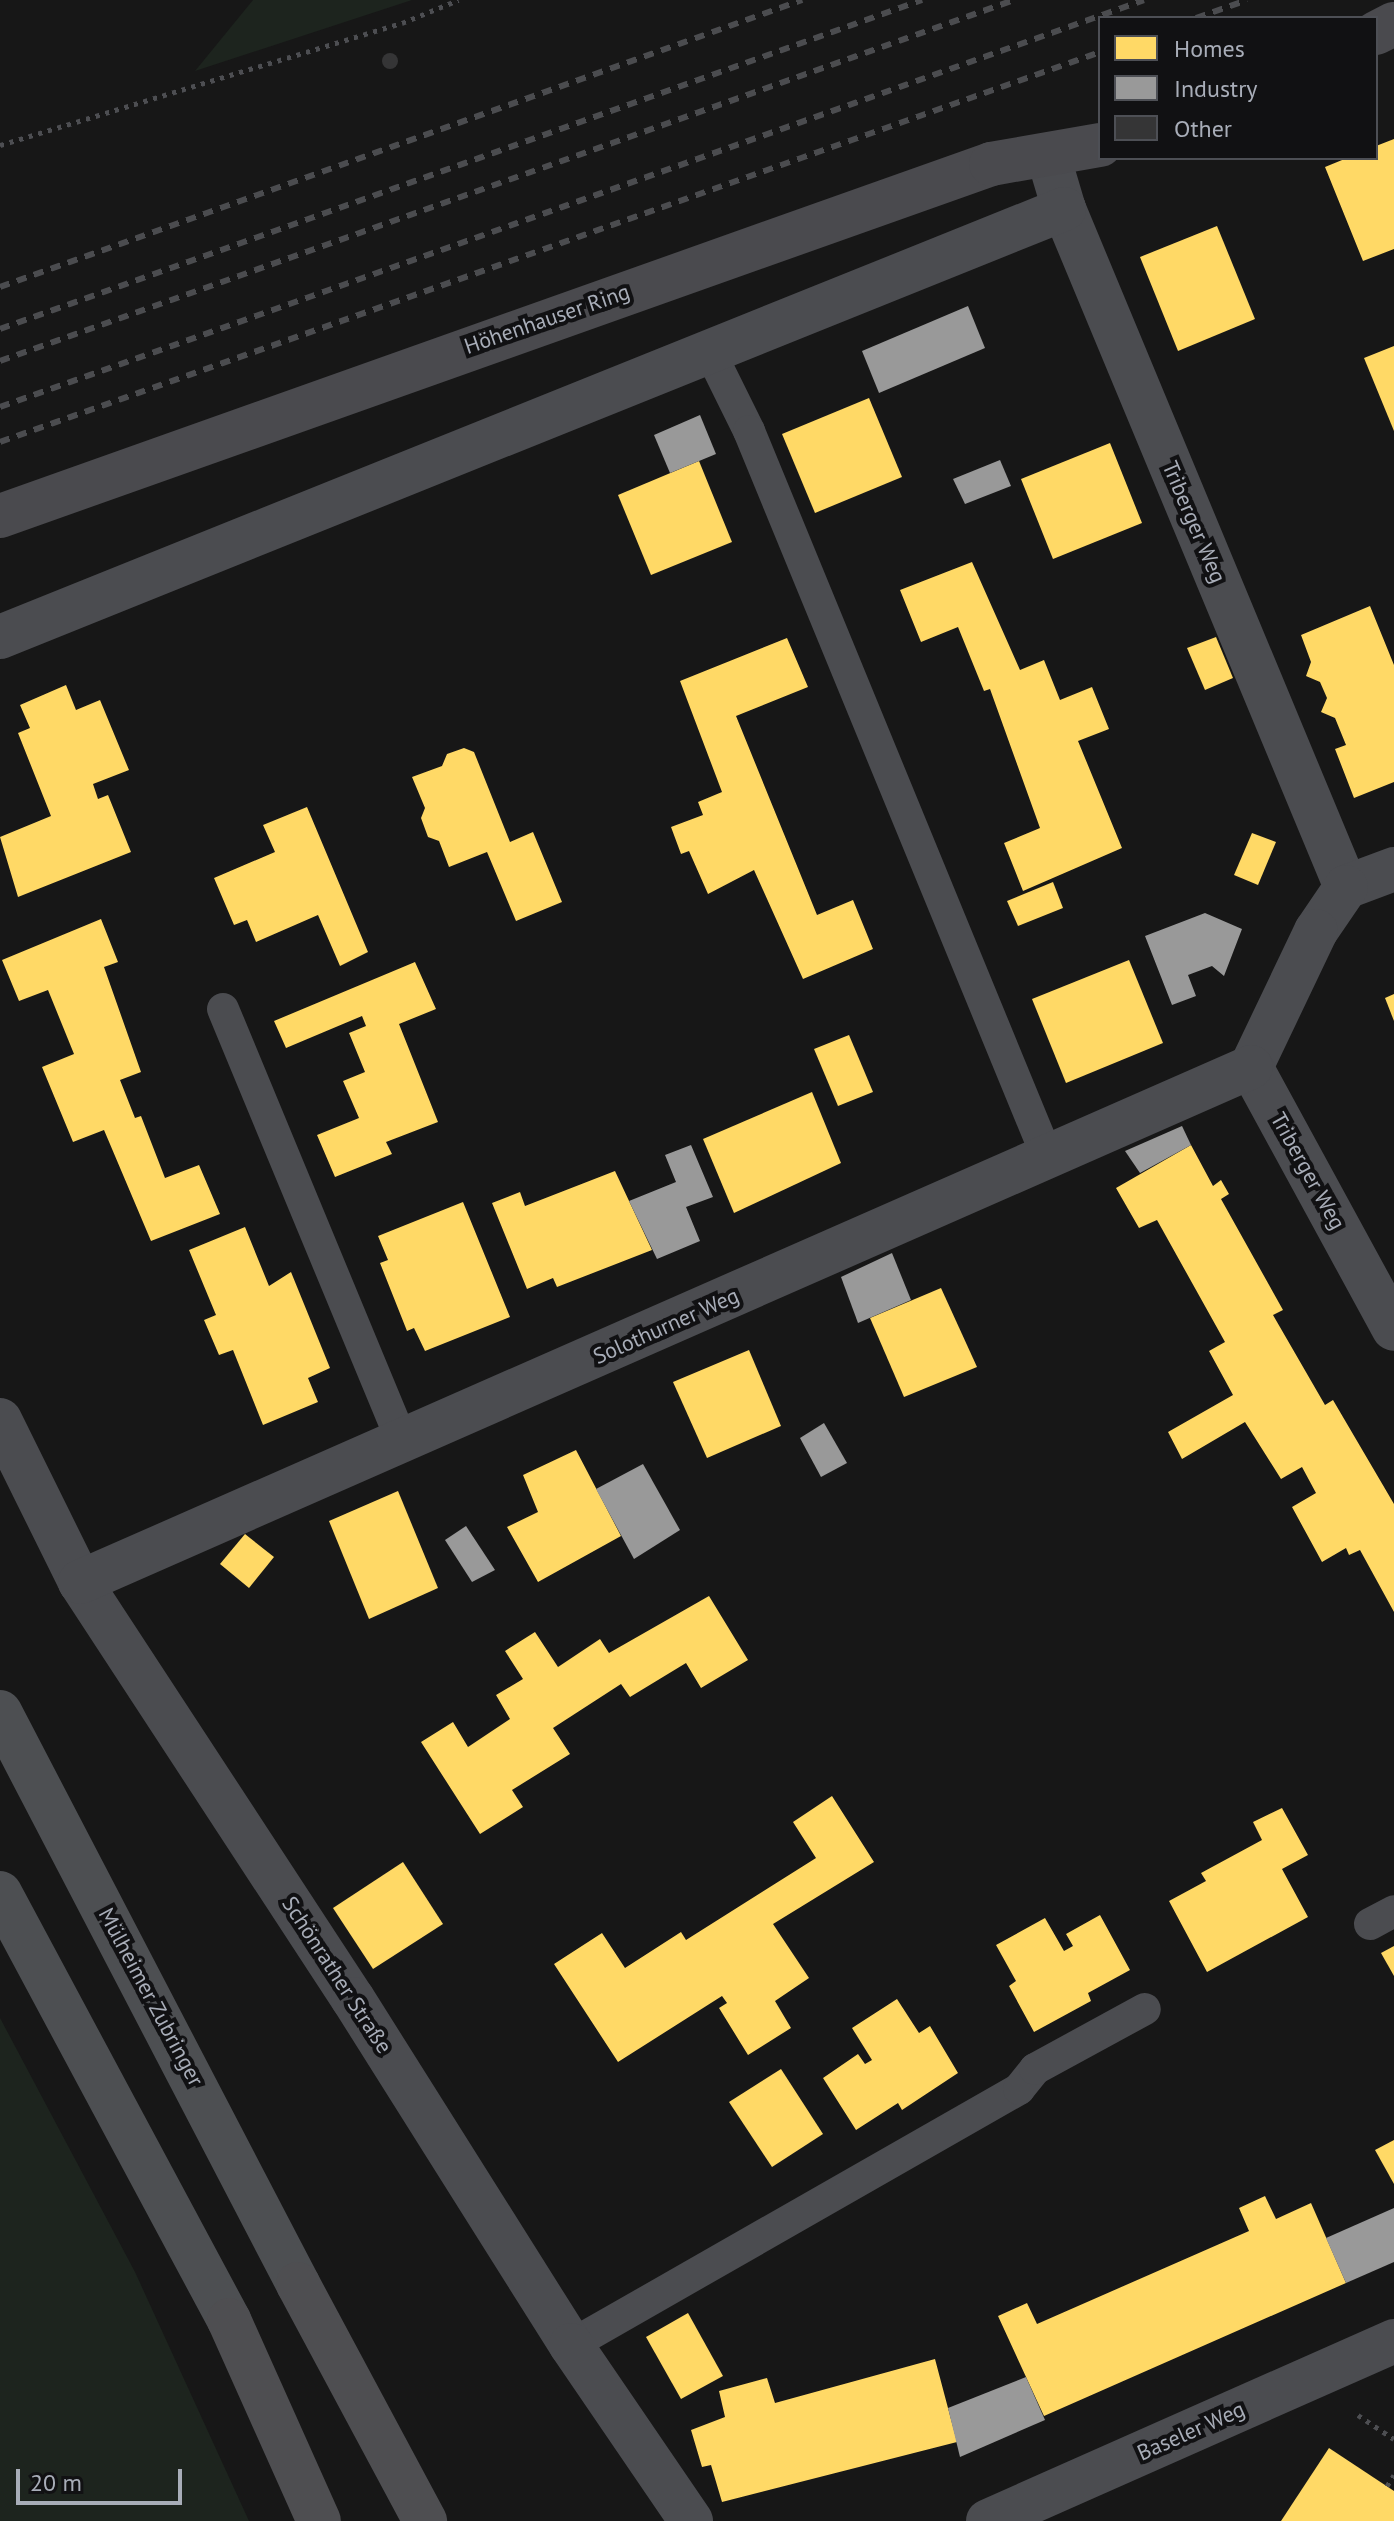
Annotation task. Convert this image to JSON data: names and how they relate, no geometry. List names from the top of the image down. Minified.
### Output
{"streets":{"main road":["Mülheimer Zubringer"],"street":["Höhenhauser Ring","Triberger Weg","Solothurner Weg","Schönrather Straße","Baseler Weg"]},"crossings":[["Höhenhauser Ring","Triberger Weg"],["Triberger Weg","Solothurner Weg"],["Solothurner Weg","Schönrather Straße"]],"legend":["Homes","Industry","Other"],"scale_bar":"20 m"}
